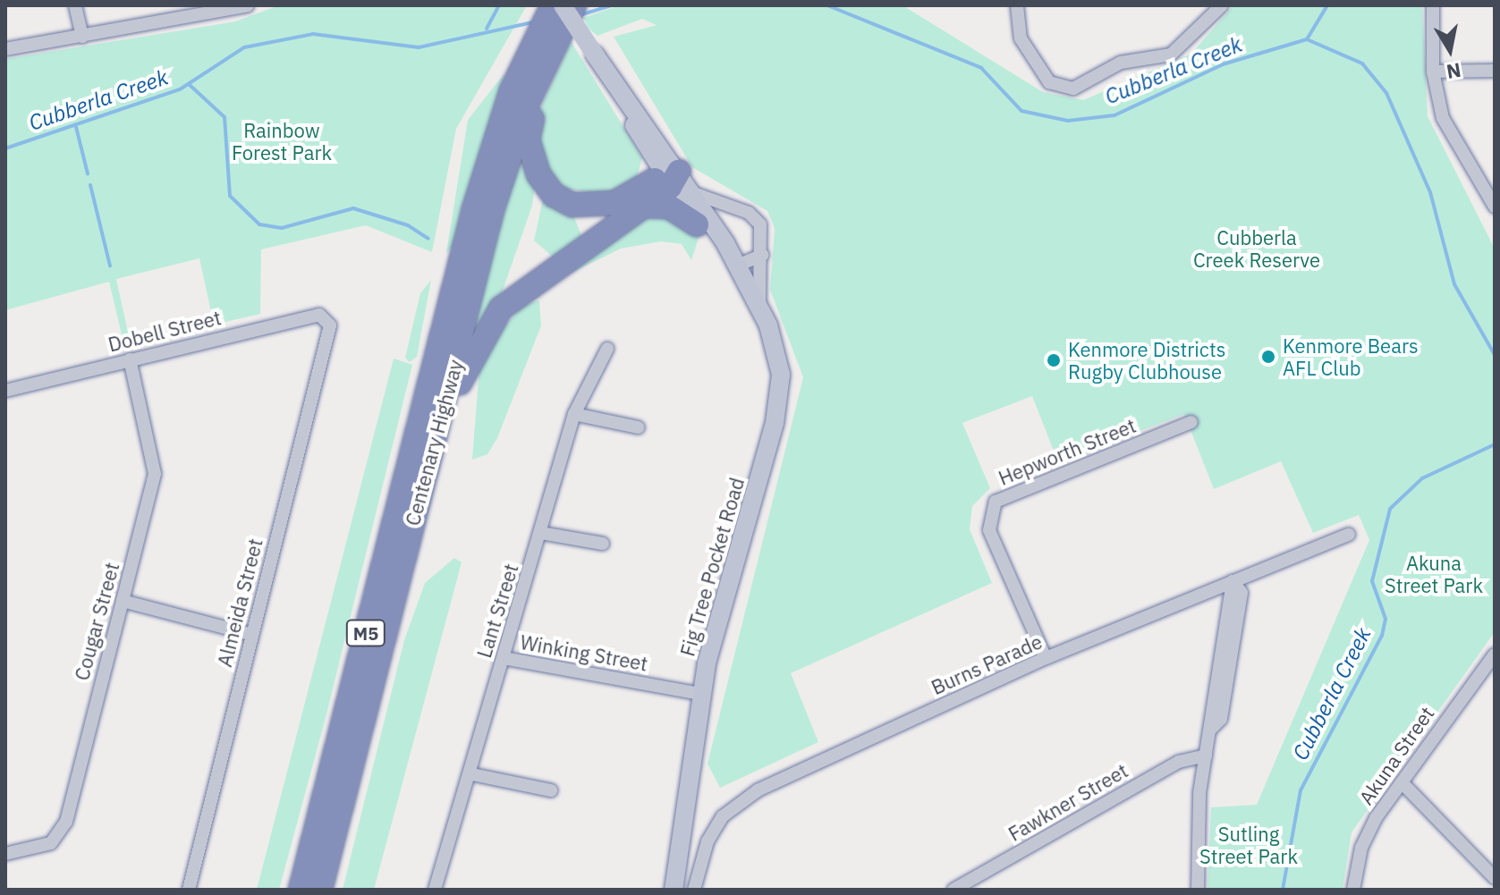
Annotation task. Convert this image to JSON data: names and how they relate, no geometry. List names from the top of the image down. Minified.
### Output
{"streets":{"highway":["Centenary Highway","M5"],"main road":["Fig Tree Pocket Road"],"street":["Dobell Street","Hepworth Street","Almeida Street","Lant Street","Cougar Street","Winking Street","Burns Parade","Akuna Street","Fawkner Street"]},"crossings":[["Dobell Street","Almeida Street"],["Dobell Street","Cougar Street"],["Centenary Highway","Fig Tree Pocket Road"],["Hepworth Street","Burns Parade"],["Fig Tree Pocket Road","Winking Street"],["Lant Street","Winking Street"]],"water":["Cubberla Creek"],"parks":["Rainbow Forest Park","Cubberla Creek Reserve","Akuna Street Park","Sutling Street Park"],"places":["Kenmore Bears AFL Club","Kenmore Districts Rugby Clubhouse"],"north":"bottom"}
